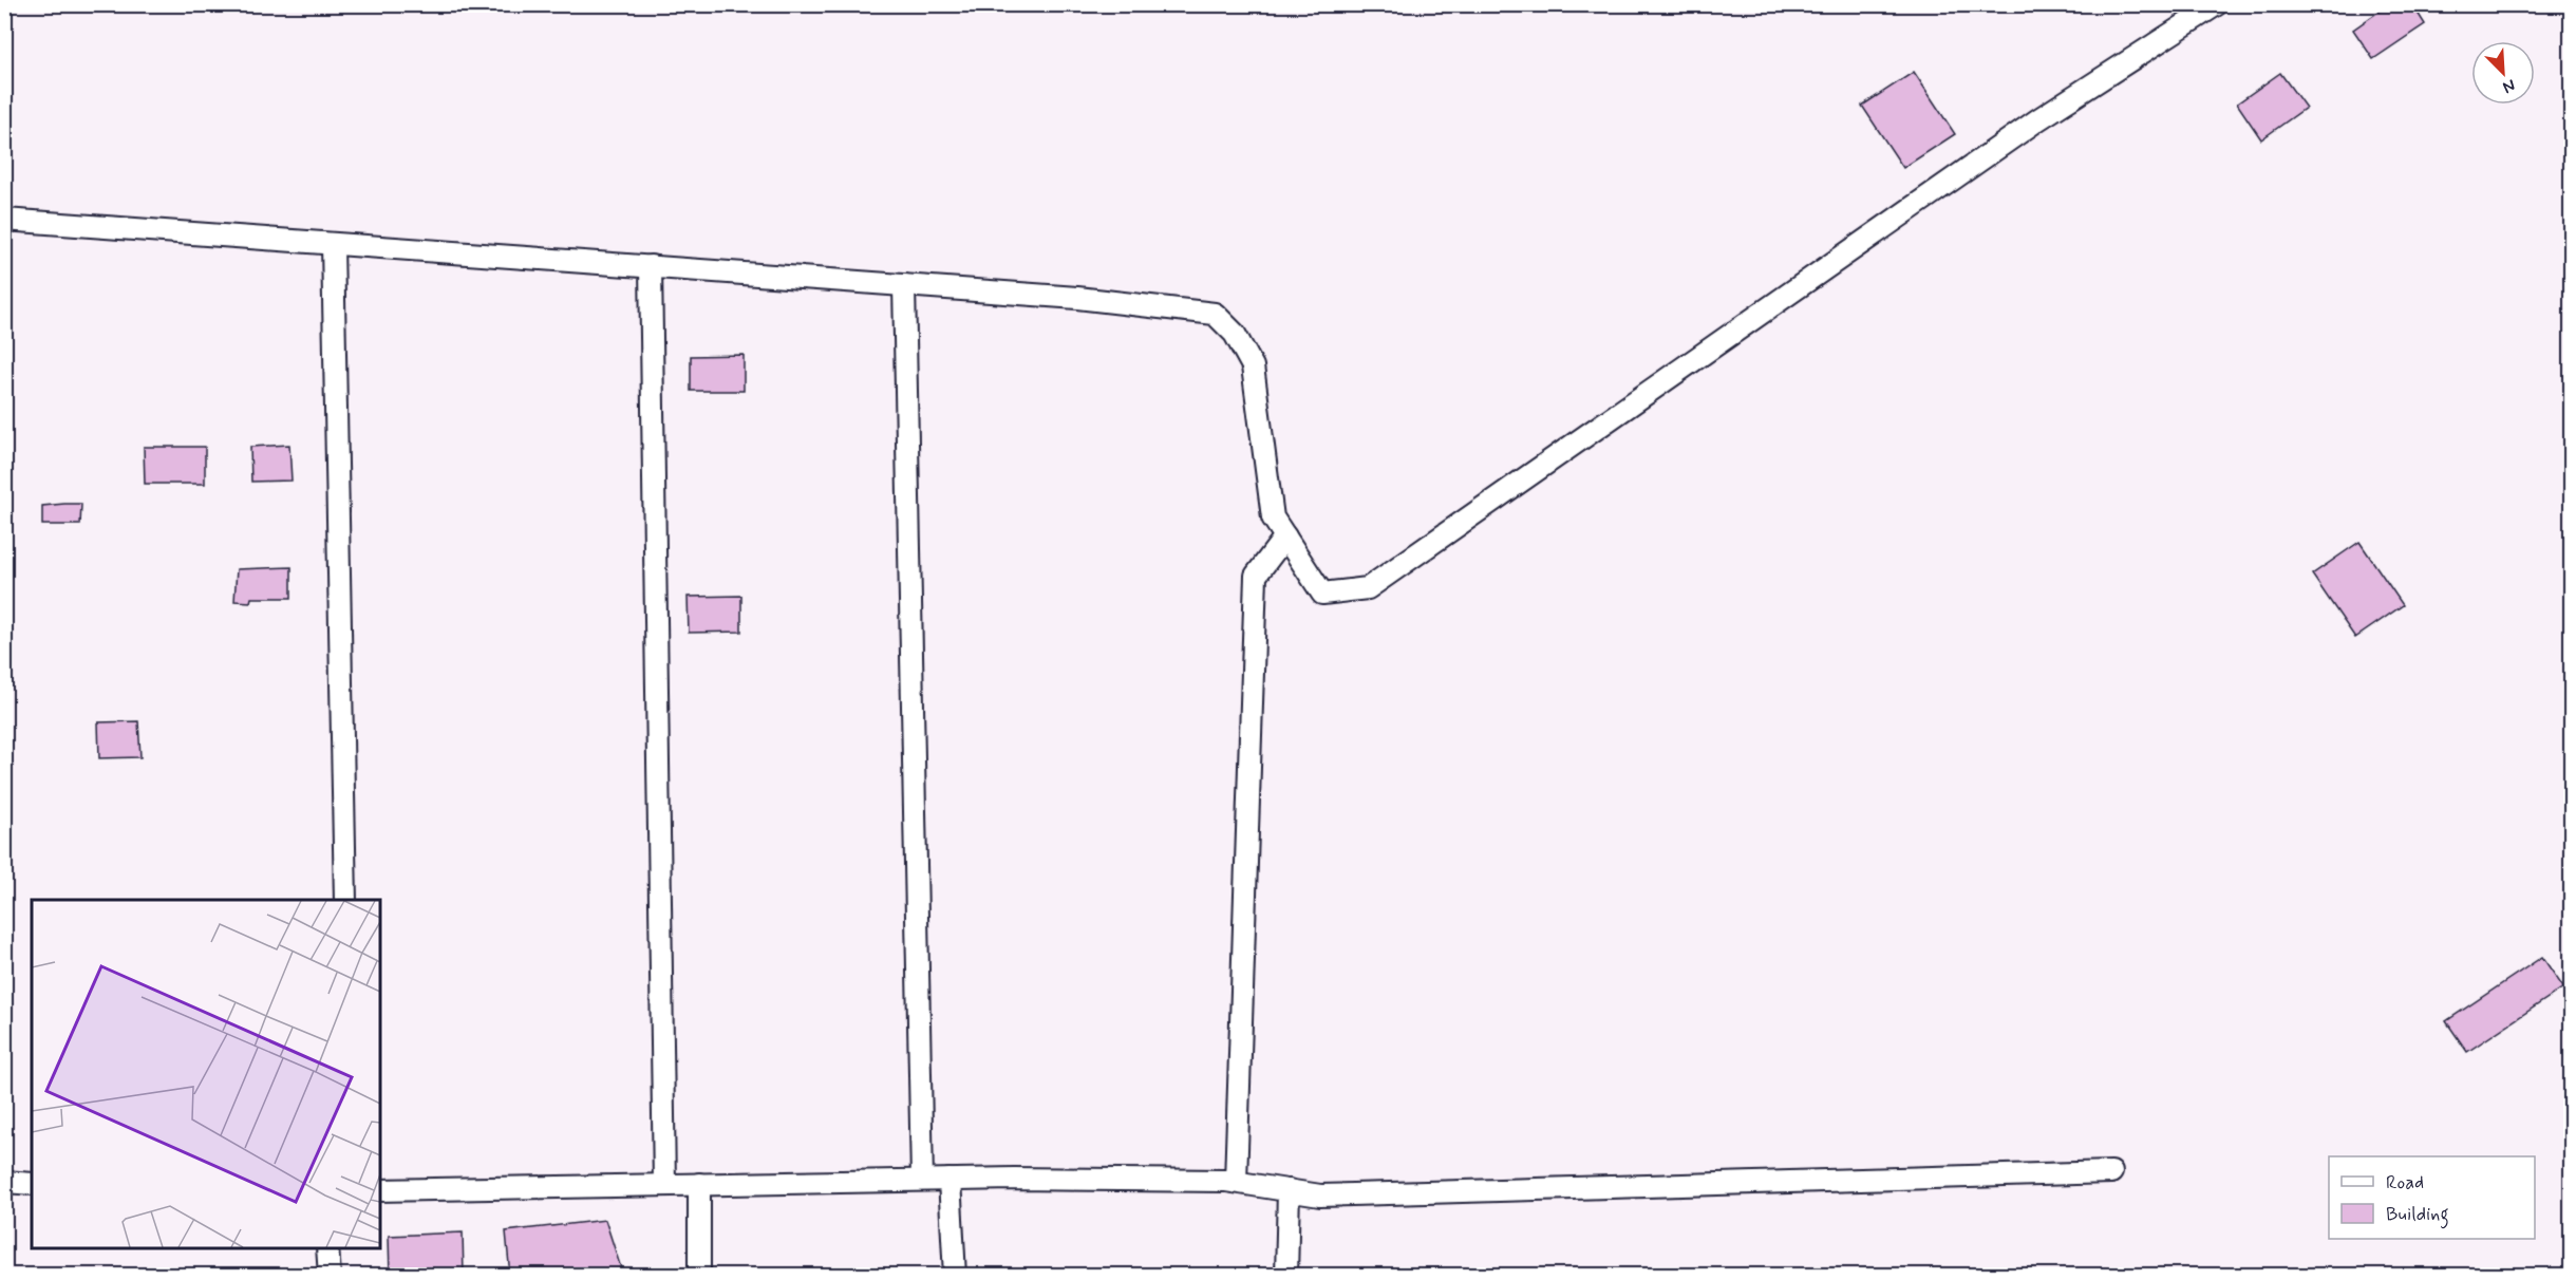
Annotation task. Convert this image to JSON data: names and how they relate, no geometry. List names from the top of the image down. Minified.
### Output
{"legend":["Road","Building"],"north":"bottom right"}
